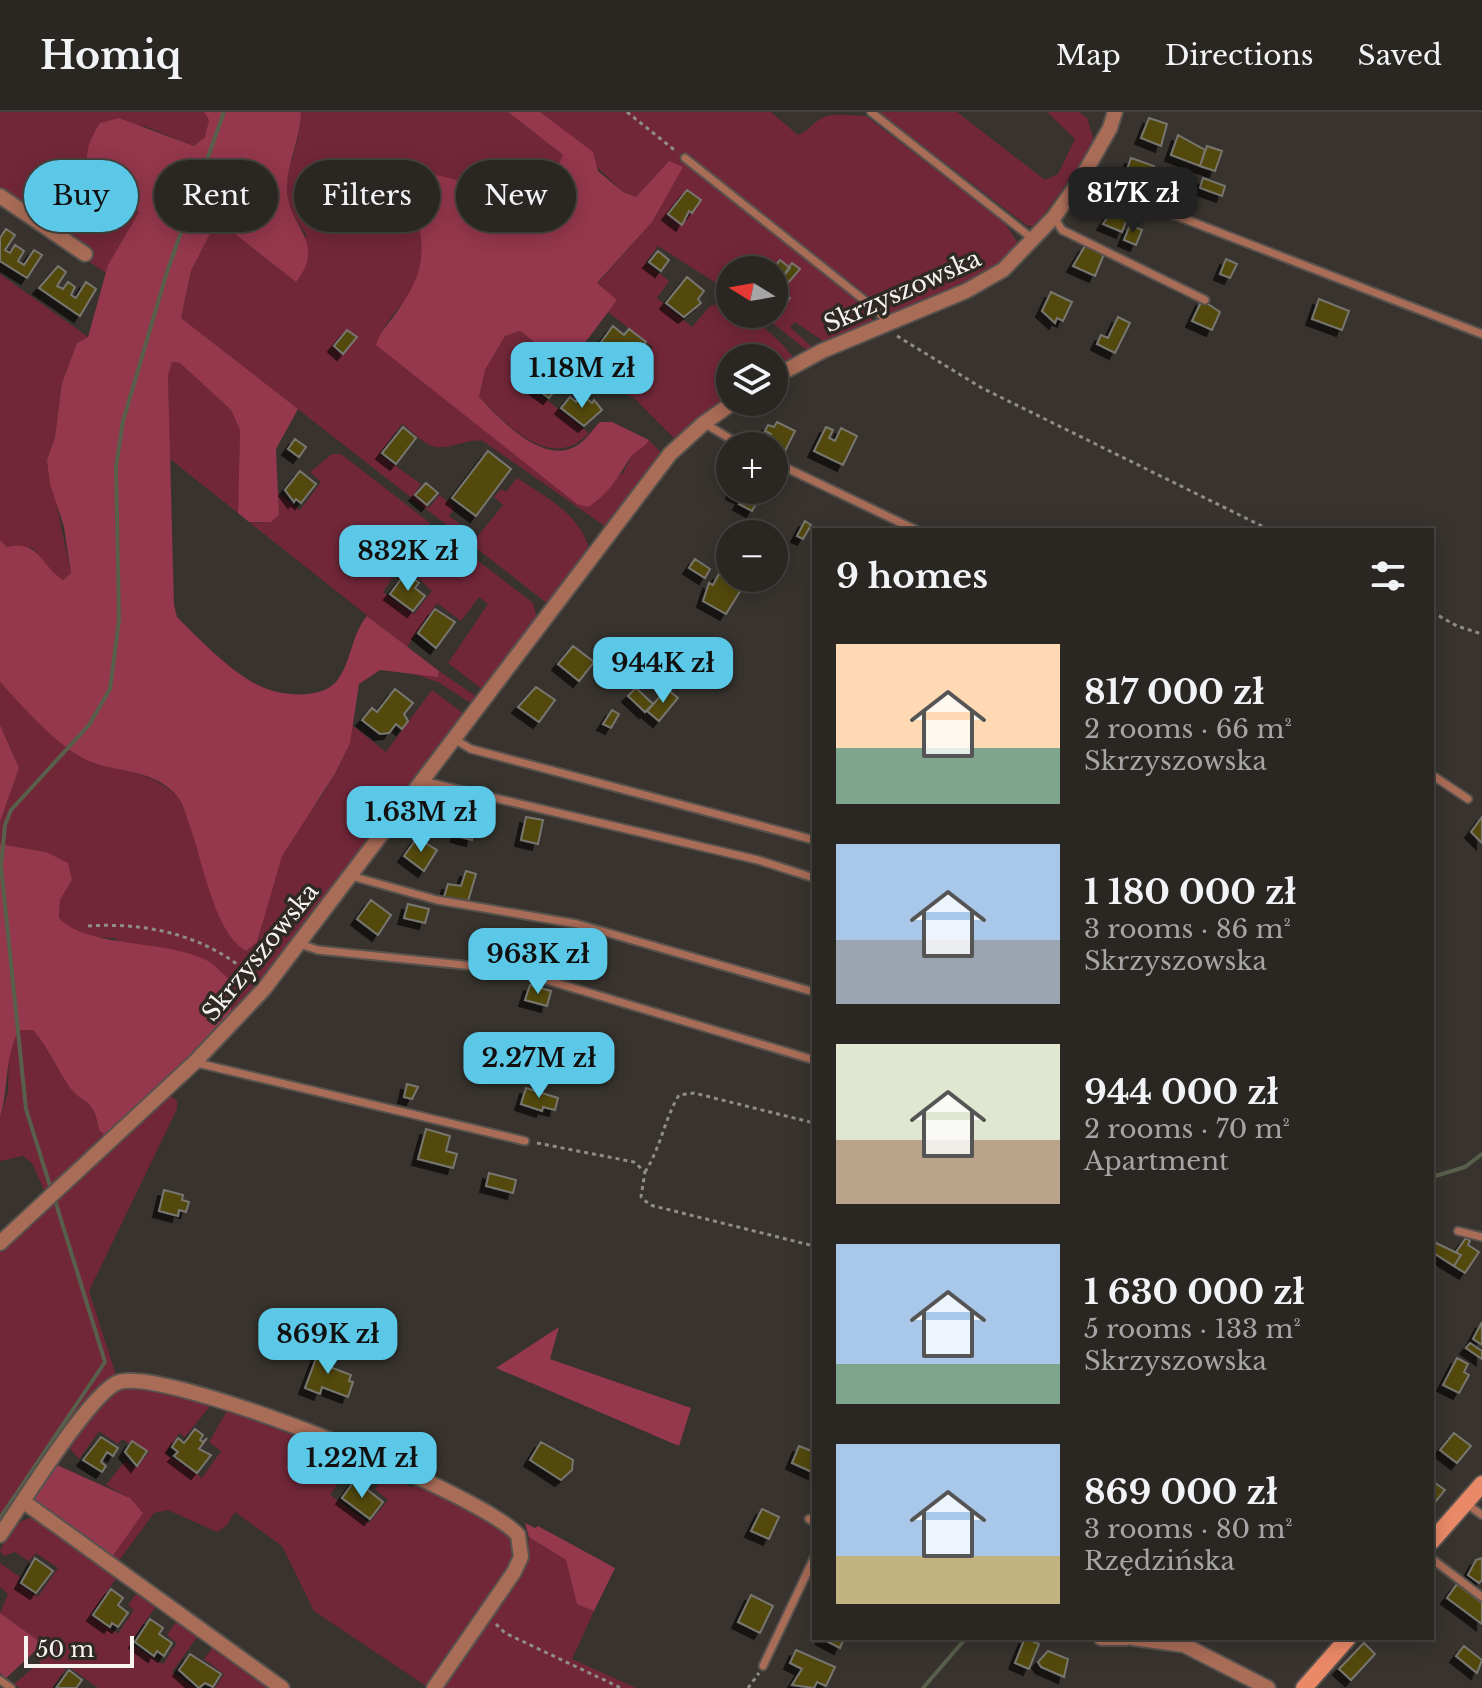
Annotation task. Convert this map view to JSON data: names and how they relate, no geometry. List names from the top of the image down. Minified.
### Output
{"streets":{"street":["Skrzyszowska"]},"scale_bar":"50 m","north":"left","page":{"header":"Homiq","nav":["Map","Directions","Saved"],"chip":["Buy","Rent","Filters","New"],"price":["817K zł","1.18M zł","832K zł","944K zł","1.63M zł","963K zł","2.27M zł","869K zł","1.22M zł"],"map_buttons":["+","−"],"heading":"9 homes","list":[{"name":"817 000 zł","note":"2 rooms · 66 m² · Skrzyszowska"},{"name":"1 180 000 zł","note":"3 rooms · 86 m² · Skrzyszowska"},{"name":"944 000 zł","note":"2 rooms · 70 m² · Apartment"},{"name":"1 630 000 zł","note":"5 rooms · 133 m² · Skrzyszowska"},{"name":"869 000 zł","note":"3 rooms · 80 m² · Rzędzińska"}],"scale":"50 m"}}
